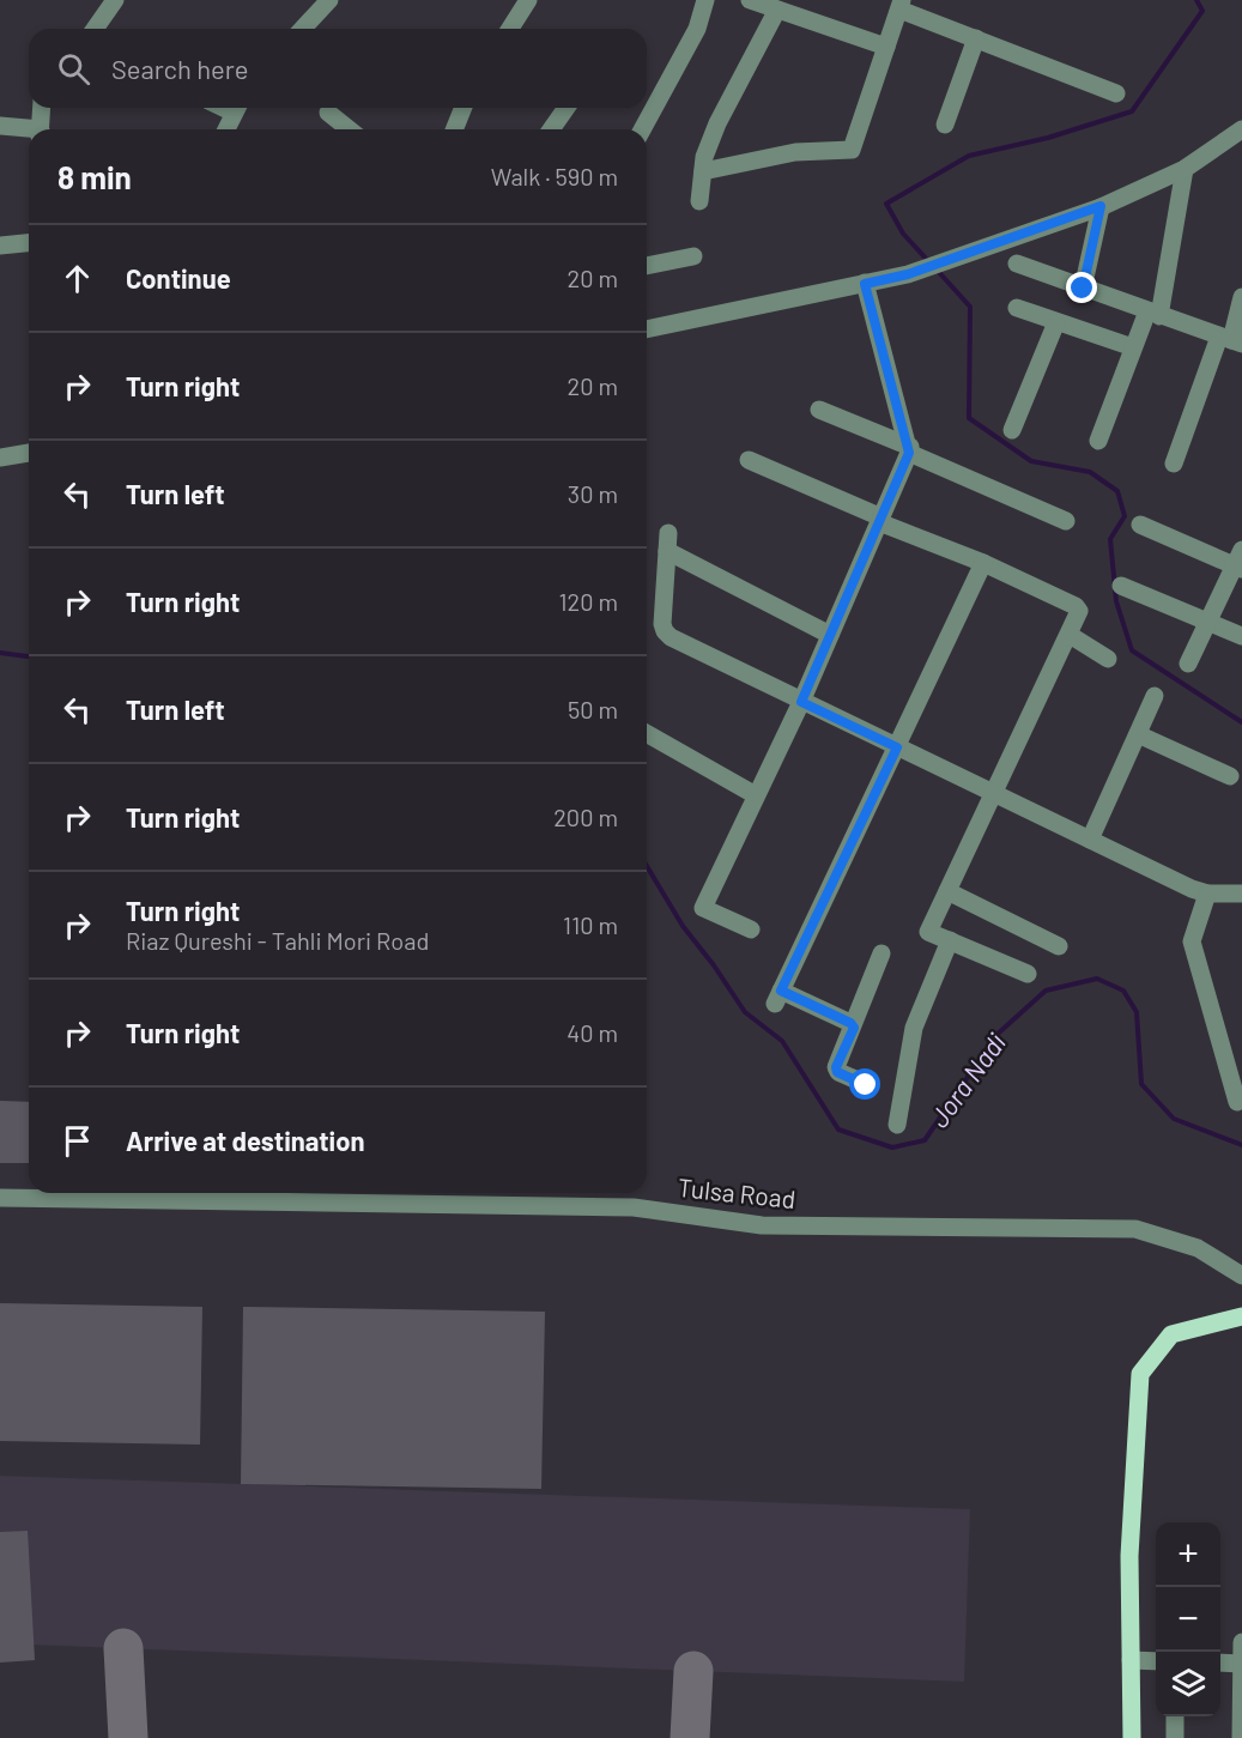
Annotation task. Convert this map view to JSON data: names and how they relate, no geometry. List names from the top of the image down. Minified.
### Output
{"streets":{"street":["Tulsa Road"]},"water":["Jora Nadi"],"page":{"search":"Search here","heading":["8 min","Walk · 590 m"],"list":[["Continue","20 m"],["Turn right","20 m"],["Turn left","30 m"],["Turn right","120 m"],["Turn left","50 m"],["Turn right","200 m"],["Turn right","Riaz Qureshi - Tahli Mori Road","110 m"],["Turn right","40 m"],"Arrive at destination"],"map_buttons":["+","−"]}}
